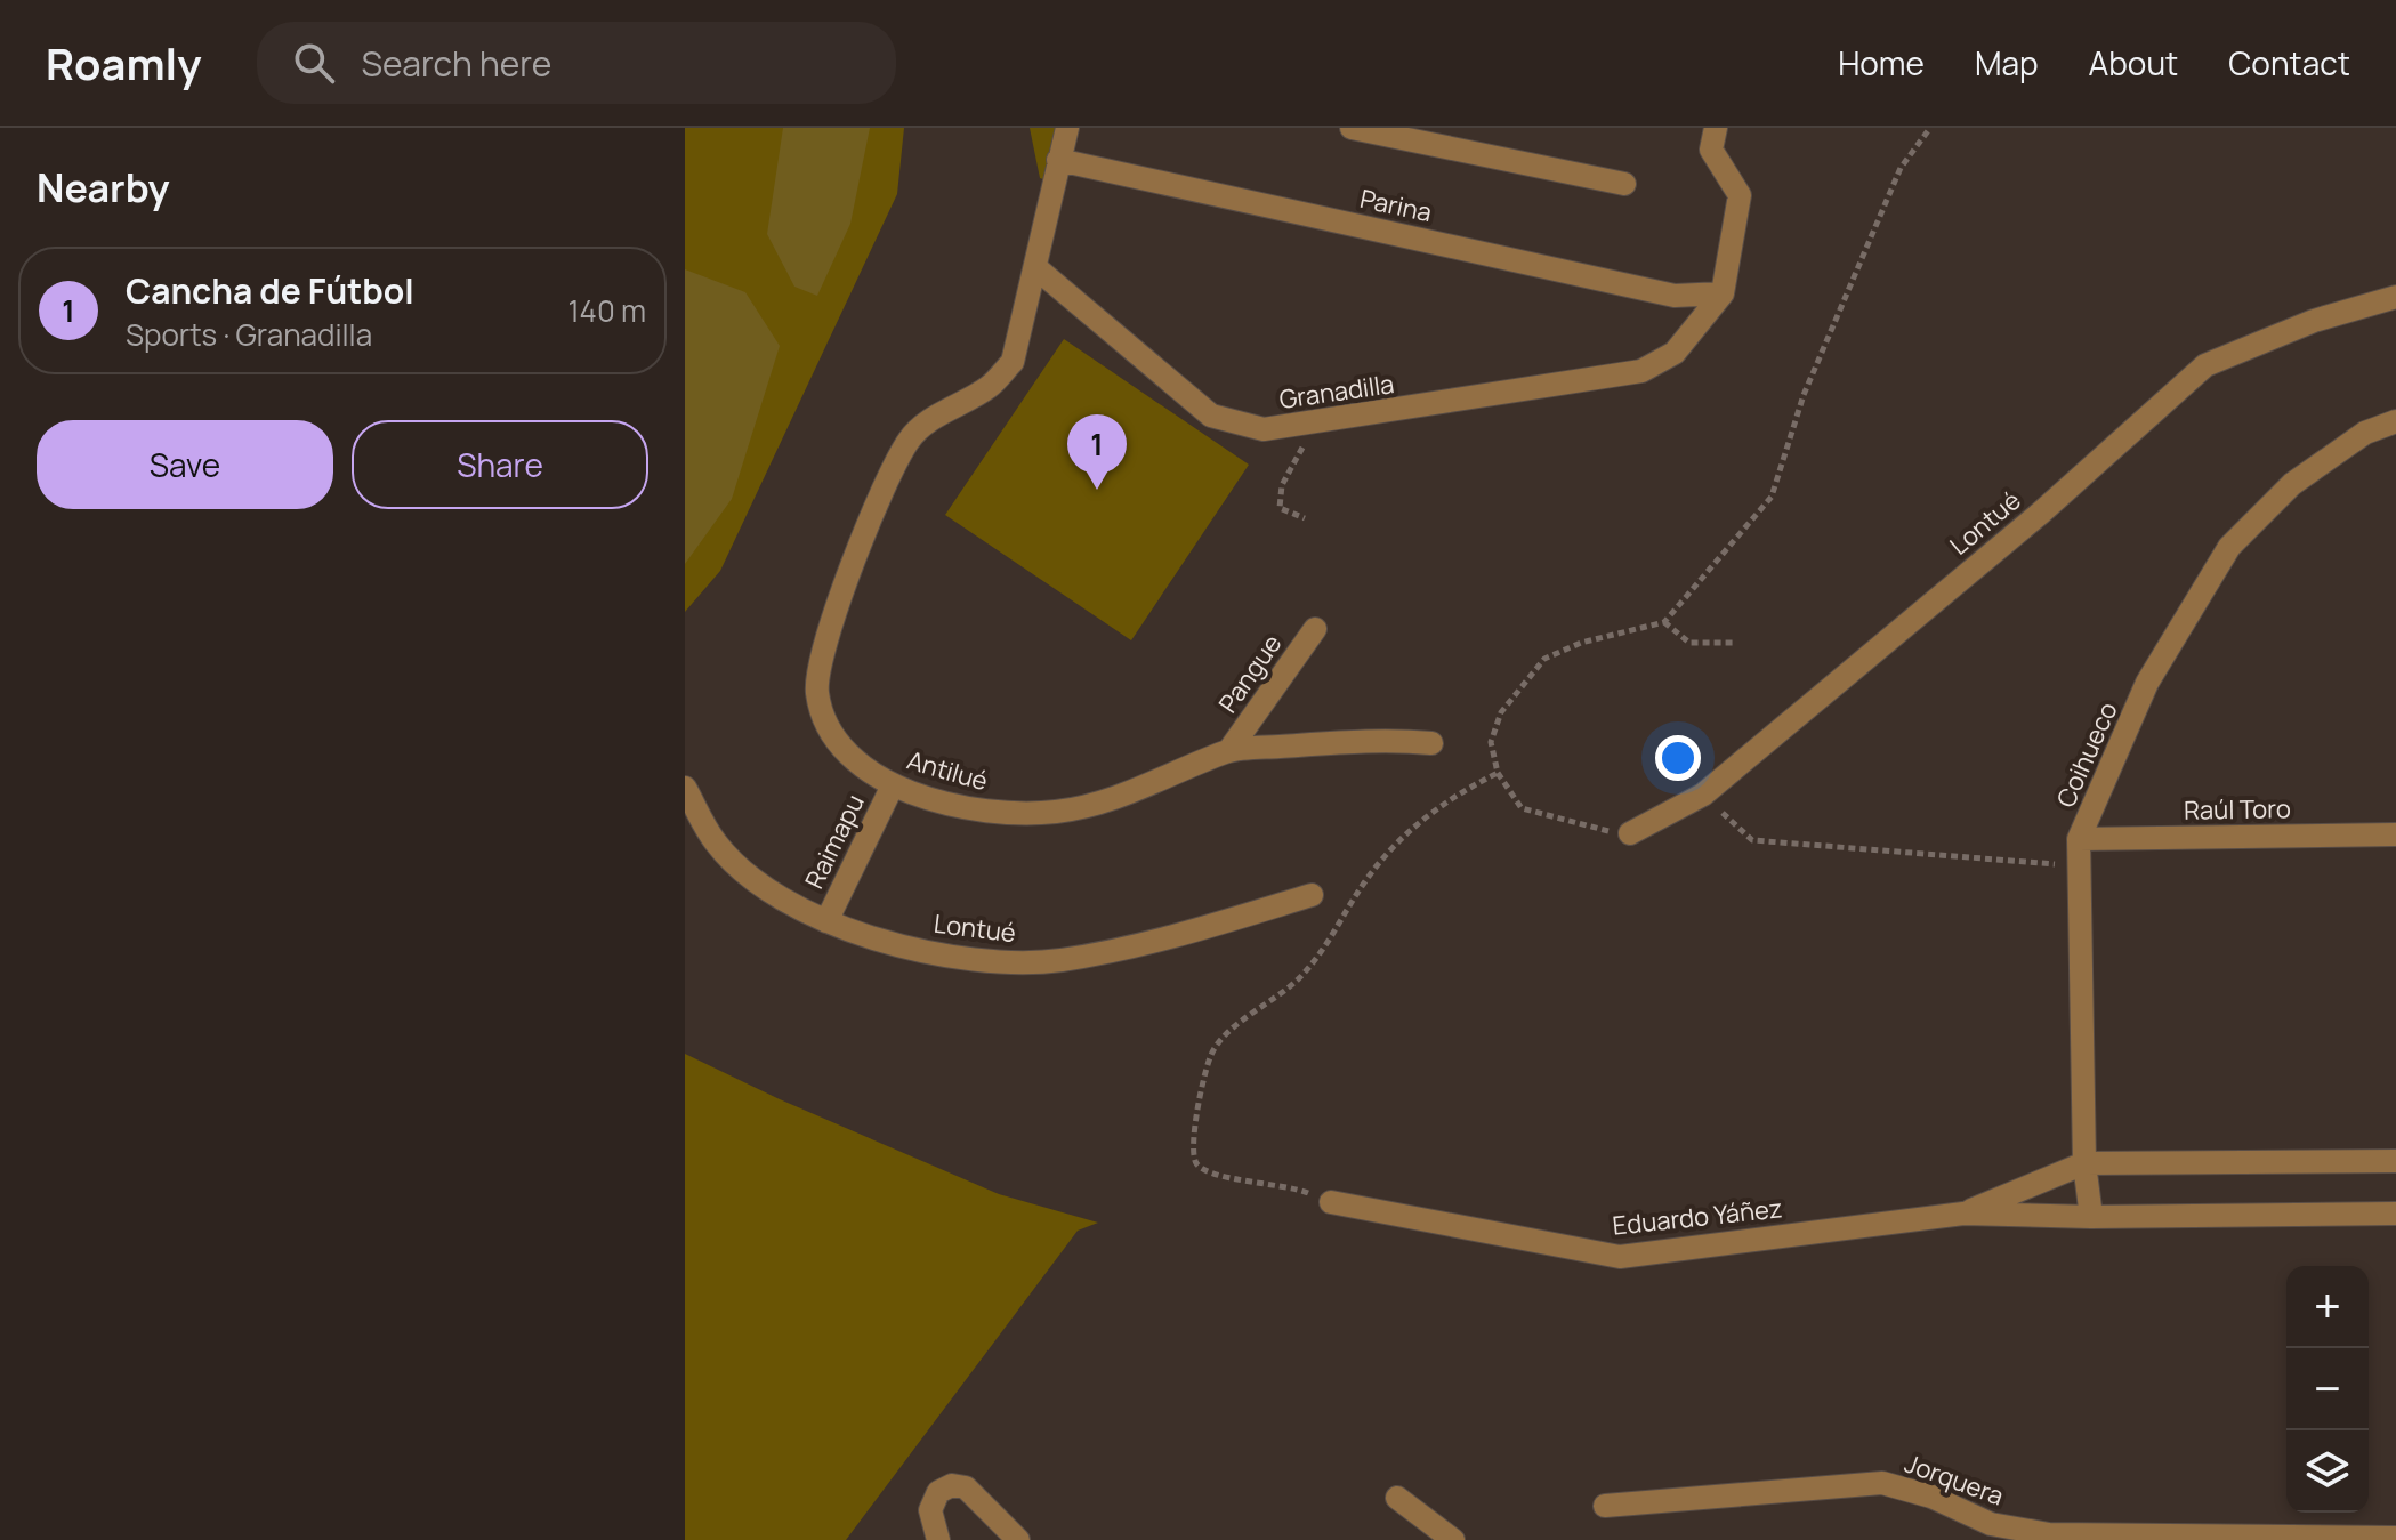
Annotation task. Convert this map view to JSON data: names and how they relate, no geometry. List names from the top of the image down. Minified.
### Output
{"streets":{"street":["Parina","Granadilla","Lontué","Pangue","Coihueco","Antilué","Raúl Toro","Raimapu","Eduardo Yáñez","Jorquera"]},"crossings":[["Parina","Granadilla"],["Parina","Antilué"],["Granadilla","Antilué"],["Lontué","Raimapu"],["Pangue","Antilué"],["Coihueco","Raúl Toro"],["Coihueco","Eduardo Yáñez"],["Antilué","Raimapu"]],"page":{"header":"Roamly","search":"Search here","nav":["Home","Map","About","Contact"],"heading":"Nearby","list":[{"mark":"1","name":"Cancha de Fútbol","note":"Sports · Granadilla","value":"140 m"}],"buttons":["Save","Share"],"pins":"1","map_buttons":["+","−"]}}
